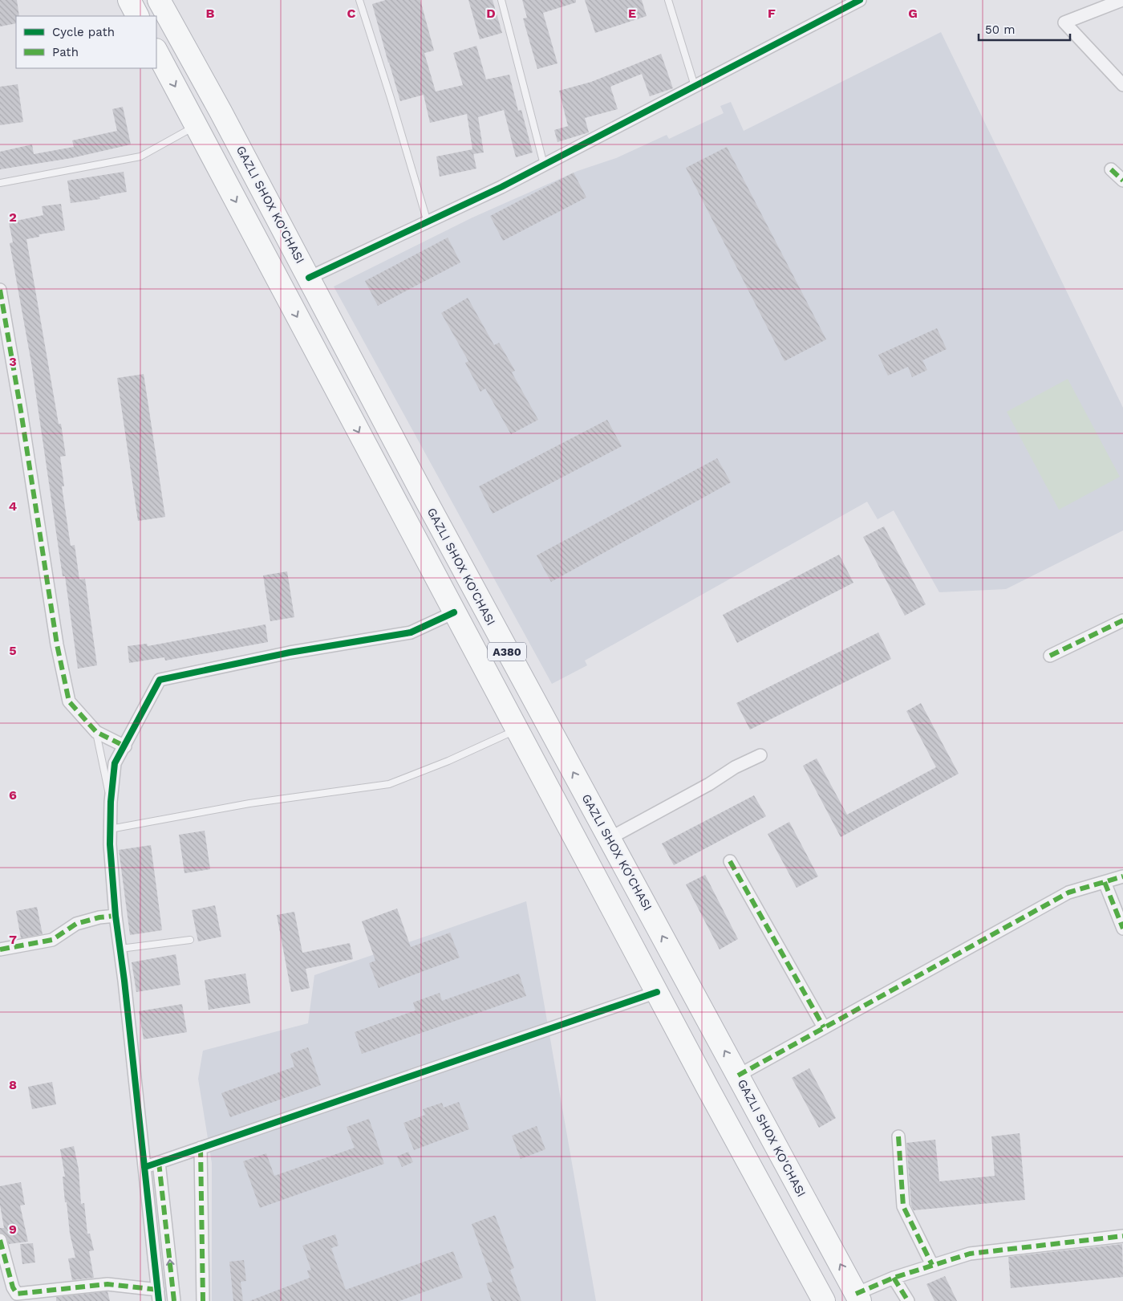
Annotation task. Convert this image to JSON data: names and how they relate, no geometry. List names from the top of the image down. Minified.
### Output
{"streets":{"highway":["GAZLI SHOX KO'CHASI","A380"]},"legend":["Cycle path","Path"],"scale_bar":"50 m","grid":{"columns":["B","C","D","E","F","G"],"rows":["2","3","4","5","6","7","8","9"]}}
